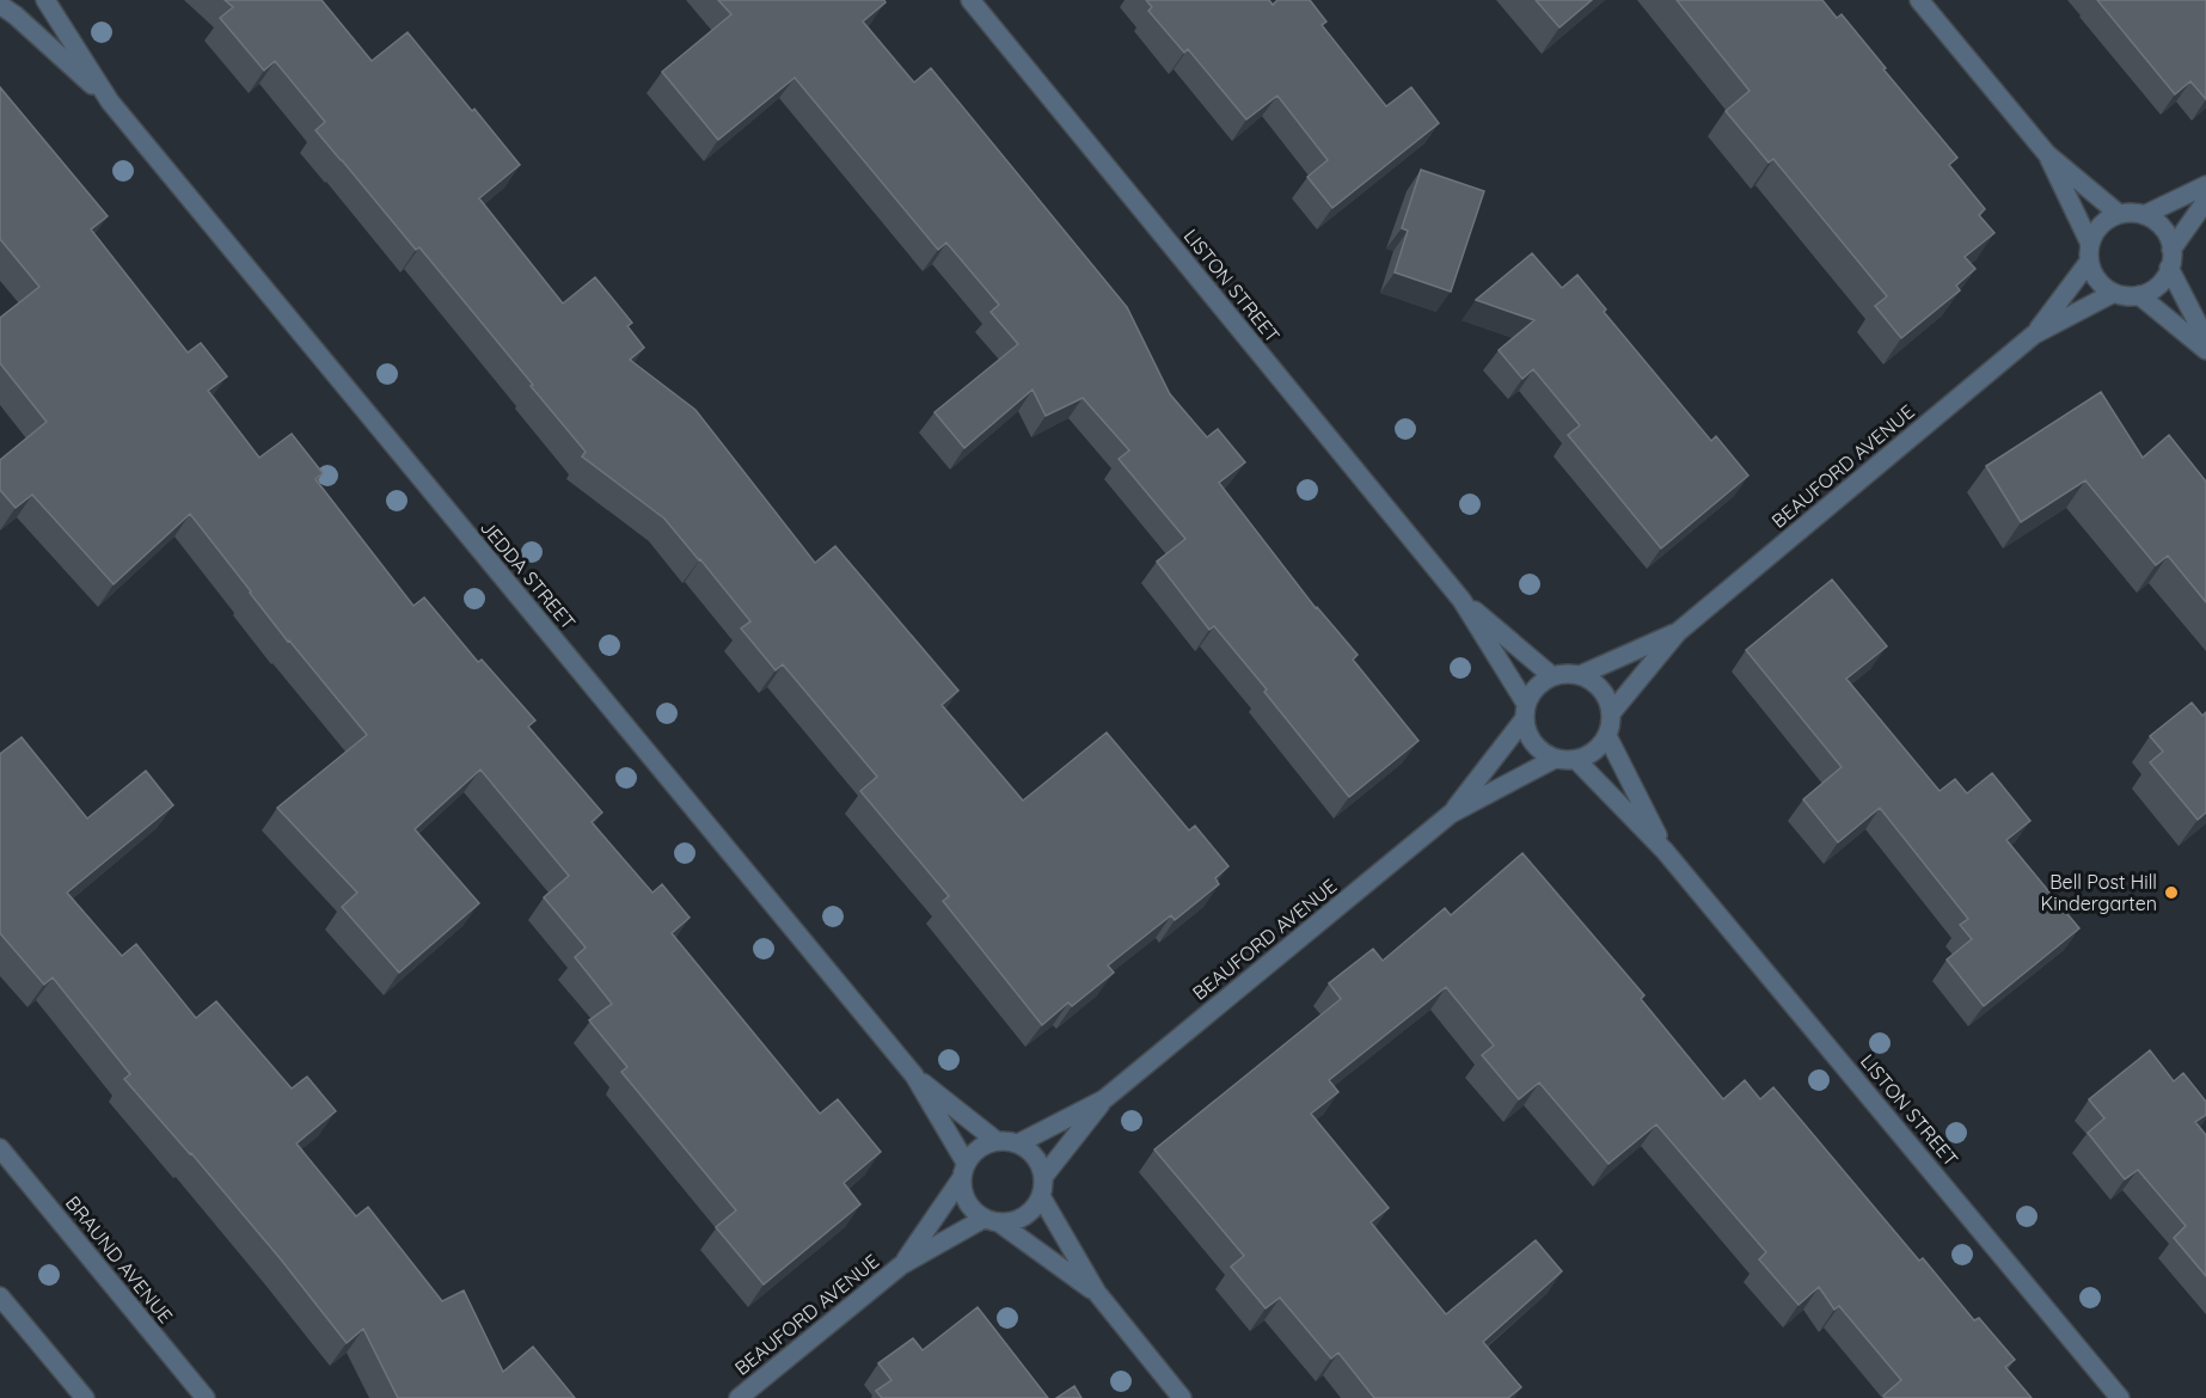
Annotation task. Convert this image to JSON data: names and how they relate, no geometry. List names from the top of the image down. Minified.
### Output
{"streets":{"street":["LISTON STREET","BEAUFORD AVENUE","JEDDA STREET","BRAUND AVENUE"]},"crossings":[["LISTON STREET","BEAUFORD AVENUE"],["BEAUFORD AVENUE","JEDDA STREET"]],"places":["Bell Post Hill Kindergarten"]}
